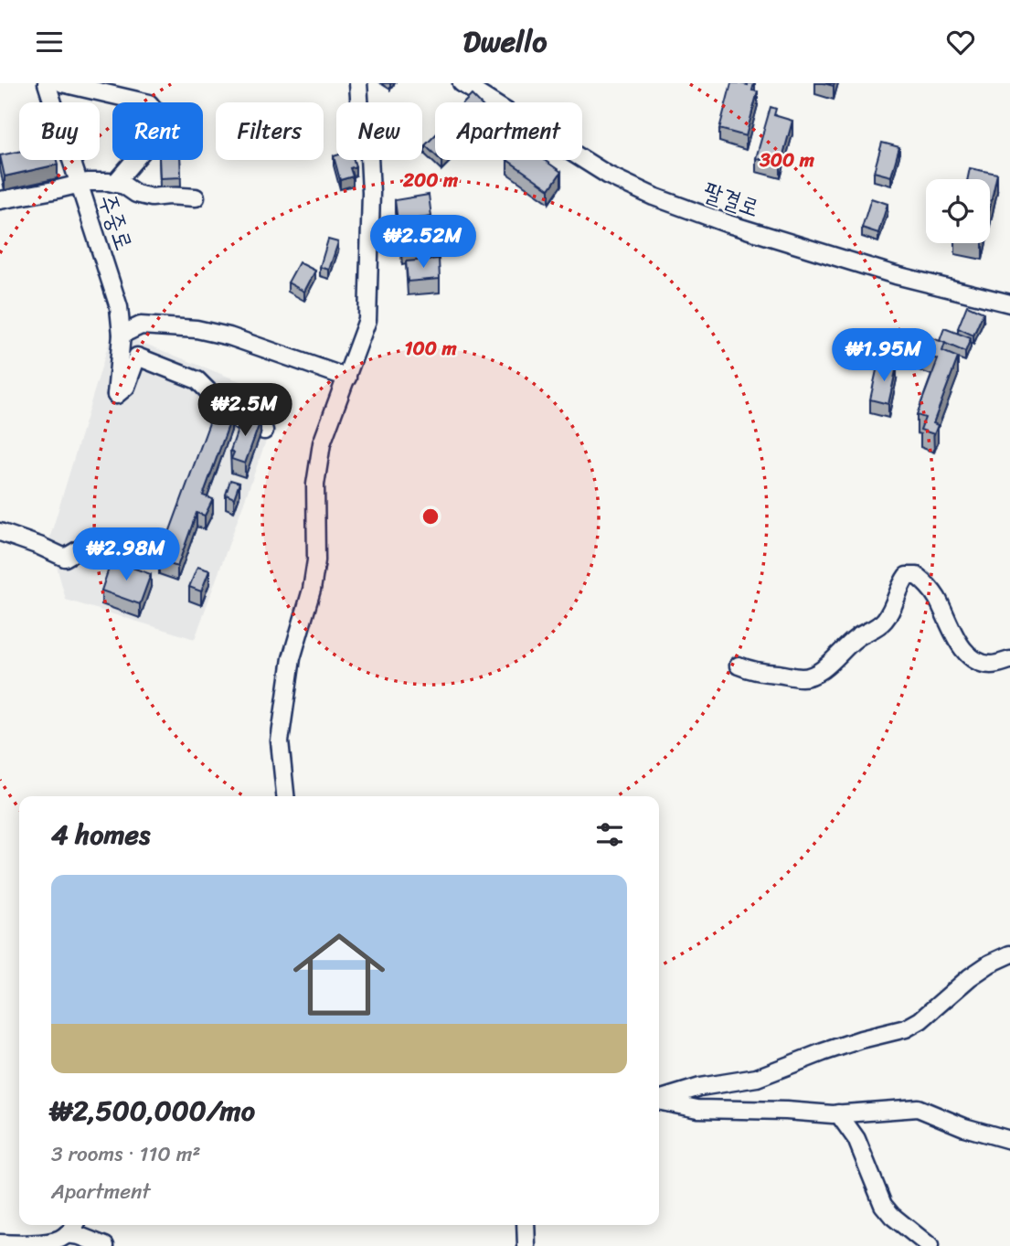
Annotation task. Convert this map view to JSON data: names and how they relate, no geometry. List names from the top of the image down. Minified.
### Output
{"streets":{"street":["팔결로","주중로"]},"page":{"header":"Dwello","chip":["Buy","Rent","Filters","New","Apartment"],"price":["₩2.52M","₩1.95M","₩2.5M","₩2.98M"],"heading":"4 homes","list":[{"name":"₩2,500,000/mo","note":"3 rooms · 110 m² · Apartment"}]},"rings":["300 m","200 m","100 m"]}
